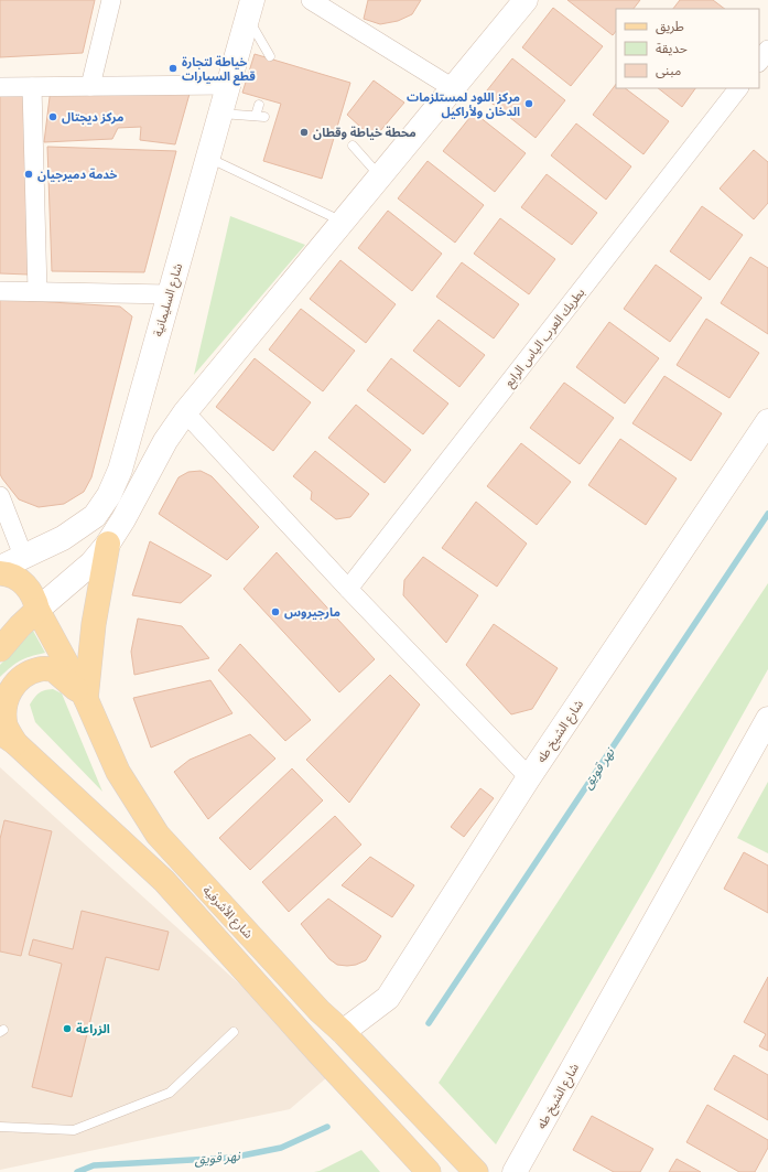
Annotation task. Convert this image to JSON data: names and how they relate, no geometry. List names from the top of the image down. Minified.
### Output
{"streets":{"main road":["شارع السليمانية","شارع الشيخ طه","شارع الأشرفية"],"street":["بطريك العرب الياس الرابع"]},"crossings":[["شارع الشيخ طه","شارع الأشرفية"]],"water":["نهر قويق"],"places":["خياطة لتجارة قطع السيارات","مركز اللود لمستلزمات الدخان ولأراكيل","مركز ديجتال","محطة خياطة وقطان","خدمة دميرجيان","مارجيروس","الزراعة"],"legend":["طريق","حديقة","مبنى"]}
